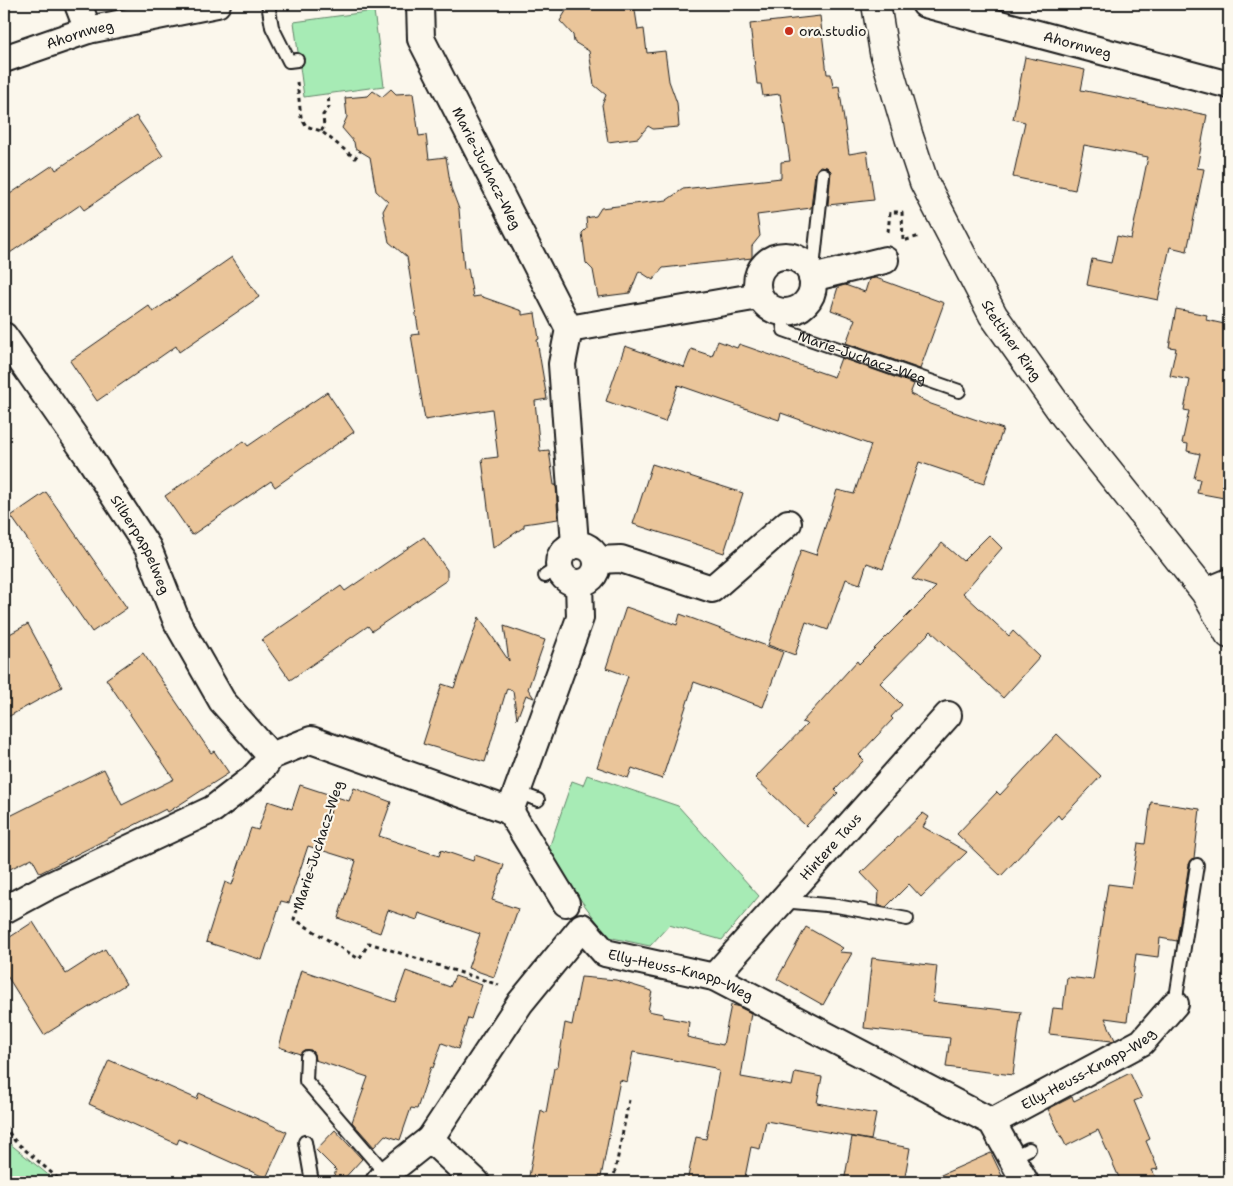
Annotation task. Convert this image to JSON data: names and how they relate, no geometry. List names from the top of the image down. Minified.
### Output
{"streets":{"street":["Ahornweg","Marie-Juchacz-Weg","Stettiner Ring","Silberpappelweg","Hintere Taus","Elly-Heuss-Knapp-Weg"]},"crossings":[["Marie-Juchacz-Weg","Elly-Heuss-Knapp-Weg"],["Hintere Taus","Elly-Heuss-Knapp-Weg"]],"places":["ora.studio"]}
